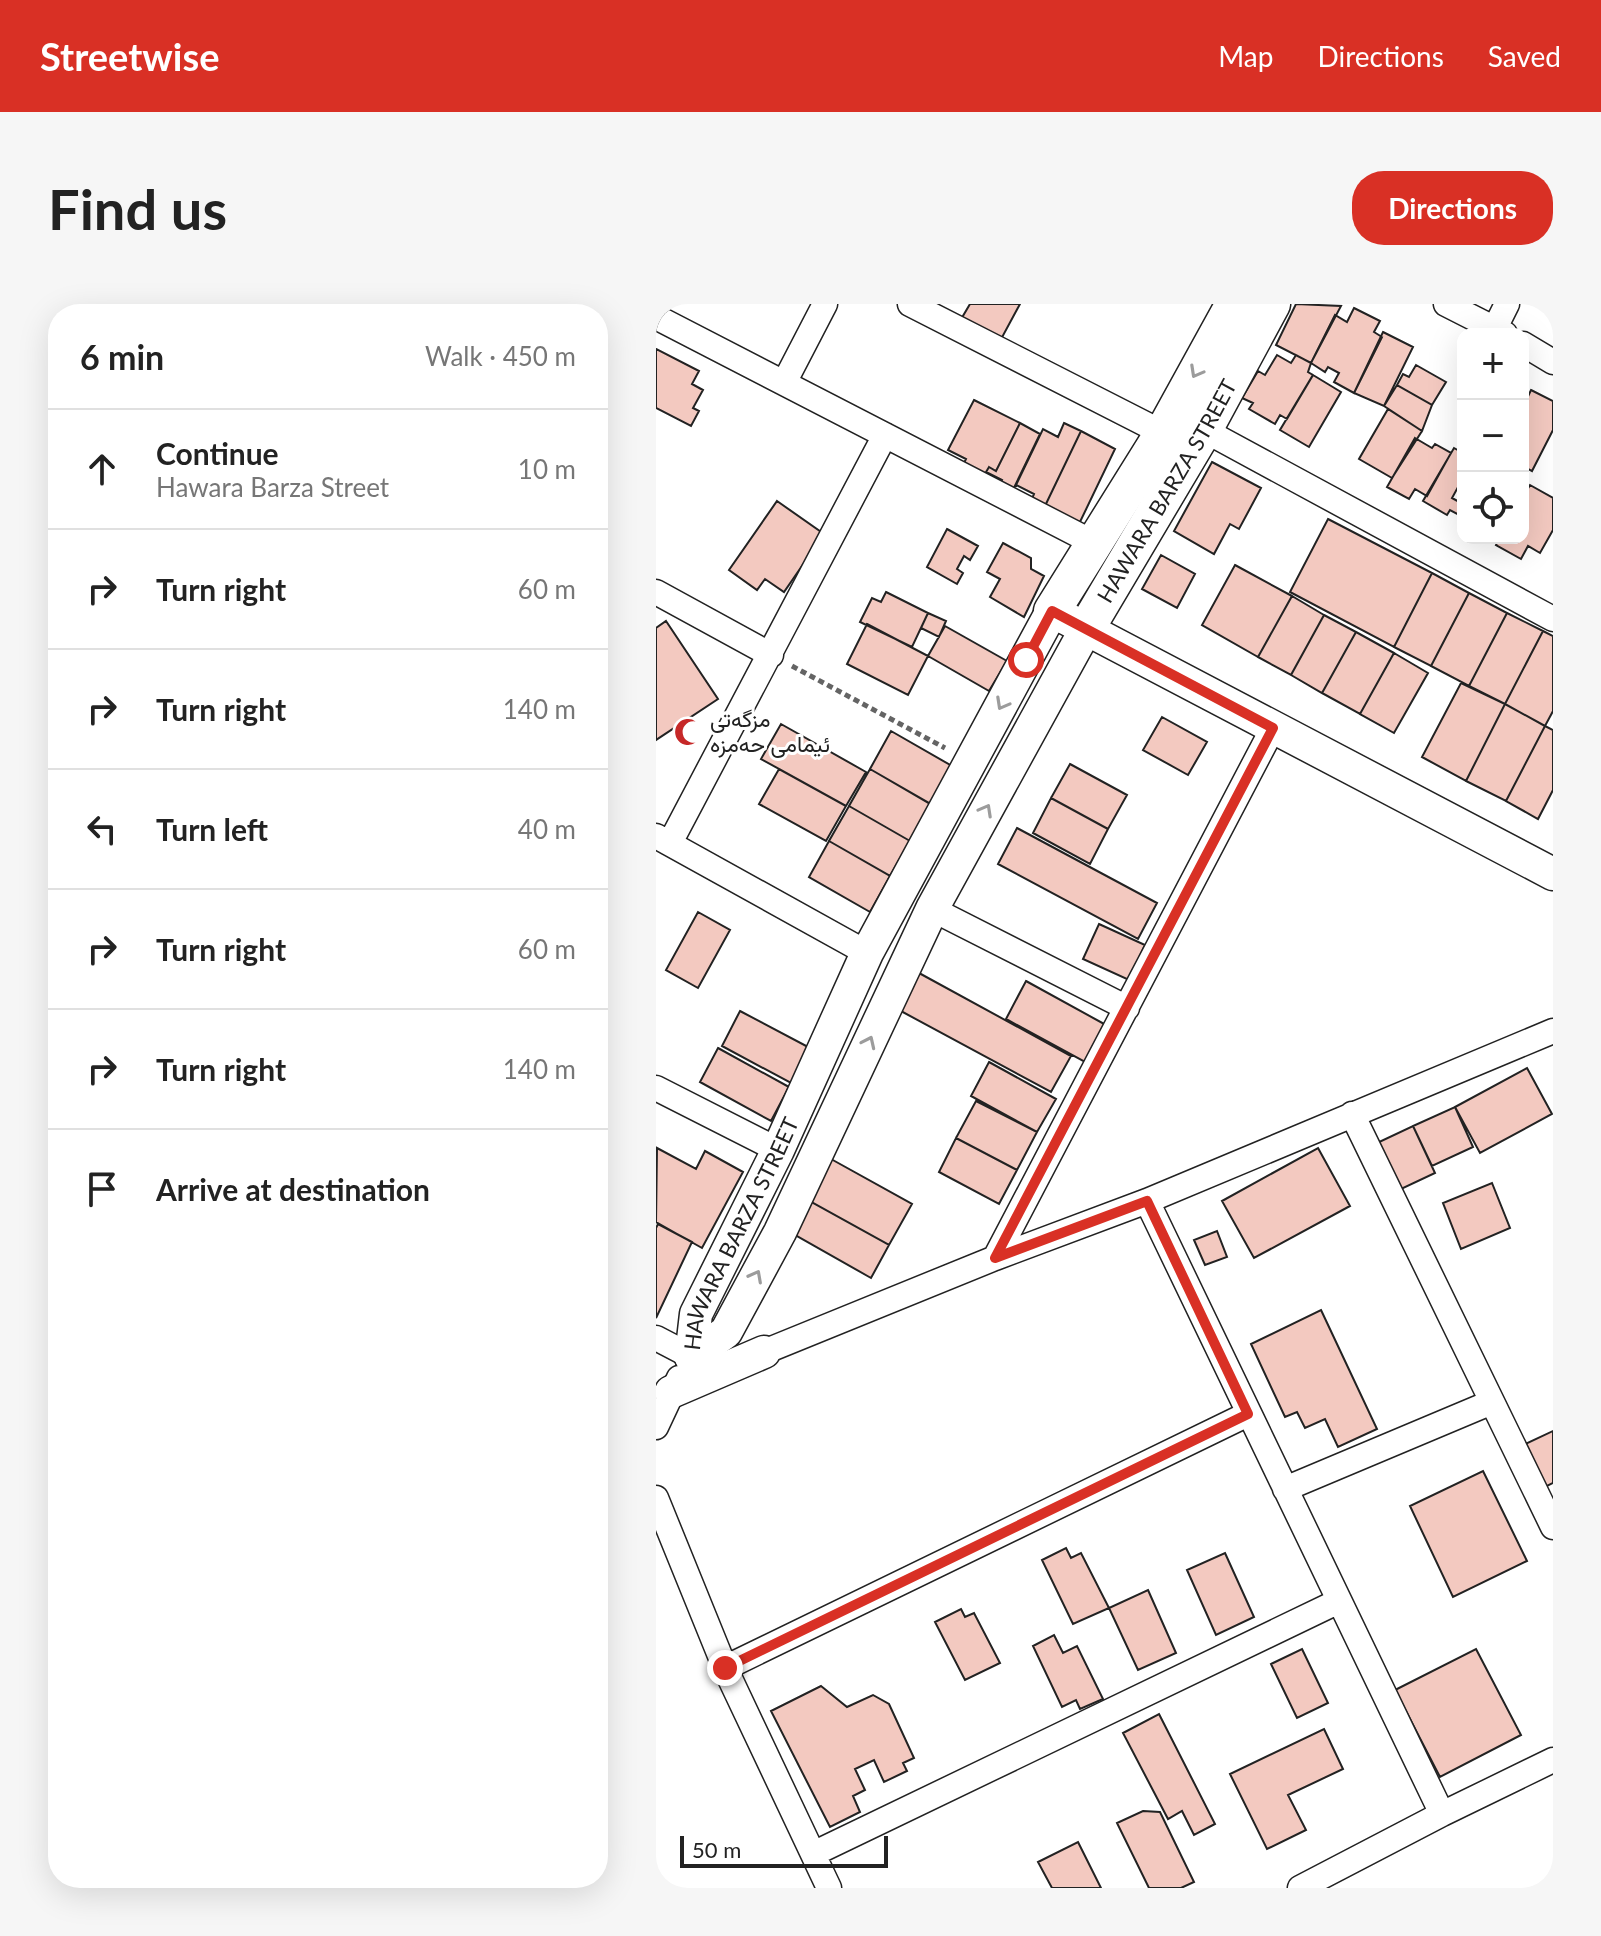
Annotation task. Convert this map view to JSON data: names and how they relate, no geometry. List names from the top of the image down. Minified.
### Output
{"streets":{"main road":["HAWARA BARZA STREET"]},"places":{"mosque":["مزگەتی ئیمامی حەمزە"]},"scale_bar":"50 m","page":{"header":"Streetwise","nav":["Map","Directions","Saved"],"buttons":"Directions","title":"Find us","heading":["6 min","Walk · 450 m"],"map_buttons":["+","−"],"list":[["Continue","Hawara Barza Street","10 m"],["Turn right","60 m"],["Turn right","140 m"],["Turn left","40 m"],["Turn right","60 m"],["Turn right","140 m"],"Arrive at destination"],"scale":"50 m"}}
